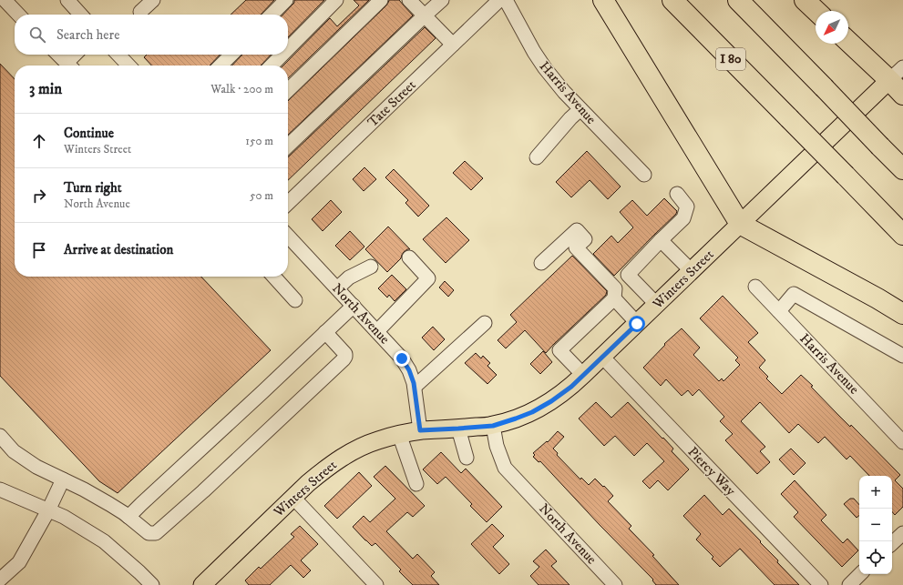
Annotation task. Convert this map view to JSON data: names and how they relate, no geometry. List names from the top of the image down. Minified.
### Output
{"streets":{"highway":["I 80"],"main road":["Winters Street"],"street":["Harris Avenue","Tate Street","North Avenue","Piercy Way"]},"crossings":[["Winters Street","North Avenue"],["Winters Street","Piercy Way"]],"north":"bottom left","page":{"search":"Search here","heading":["3 min","Walk · 200 m"],"list":[["Continue","Winters Street","150 m"],["Turn right","North Avenue","50 m"],"Arrive at destination"],"map_buttons":["+","−"]}}
